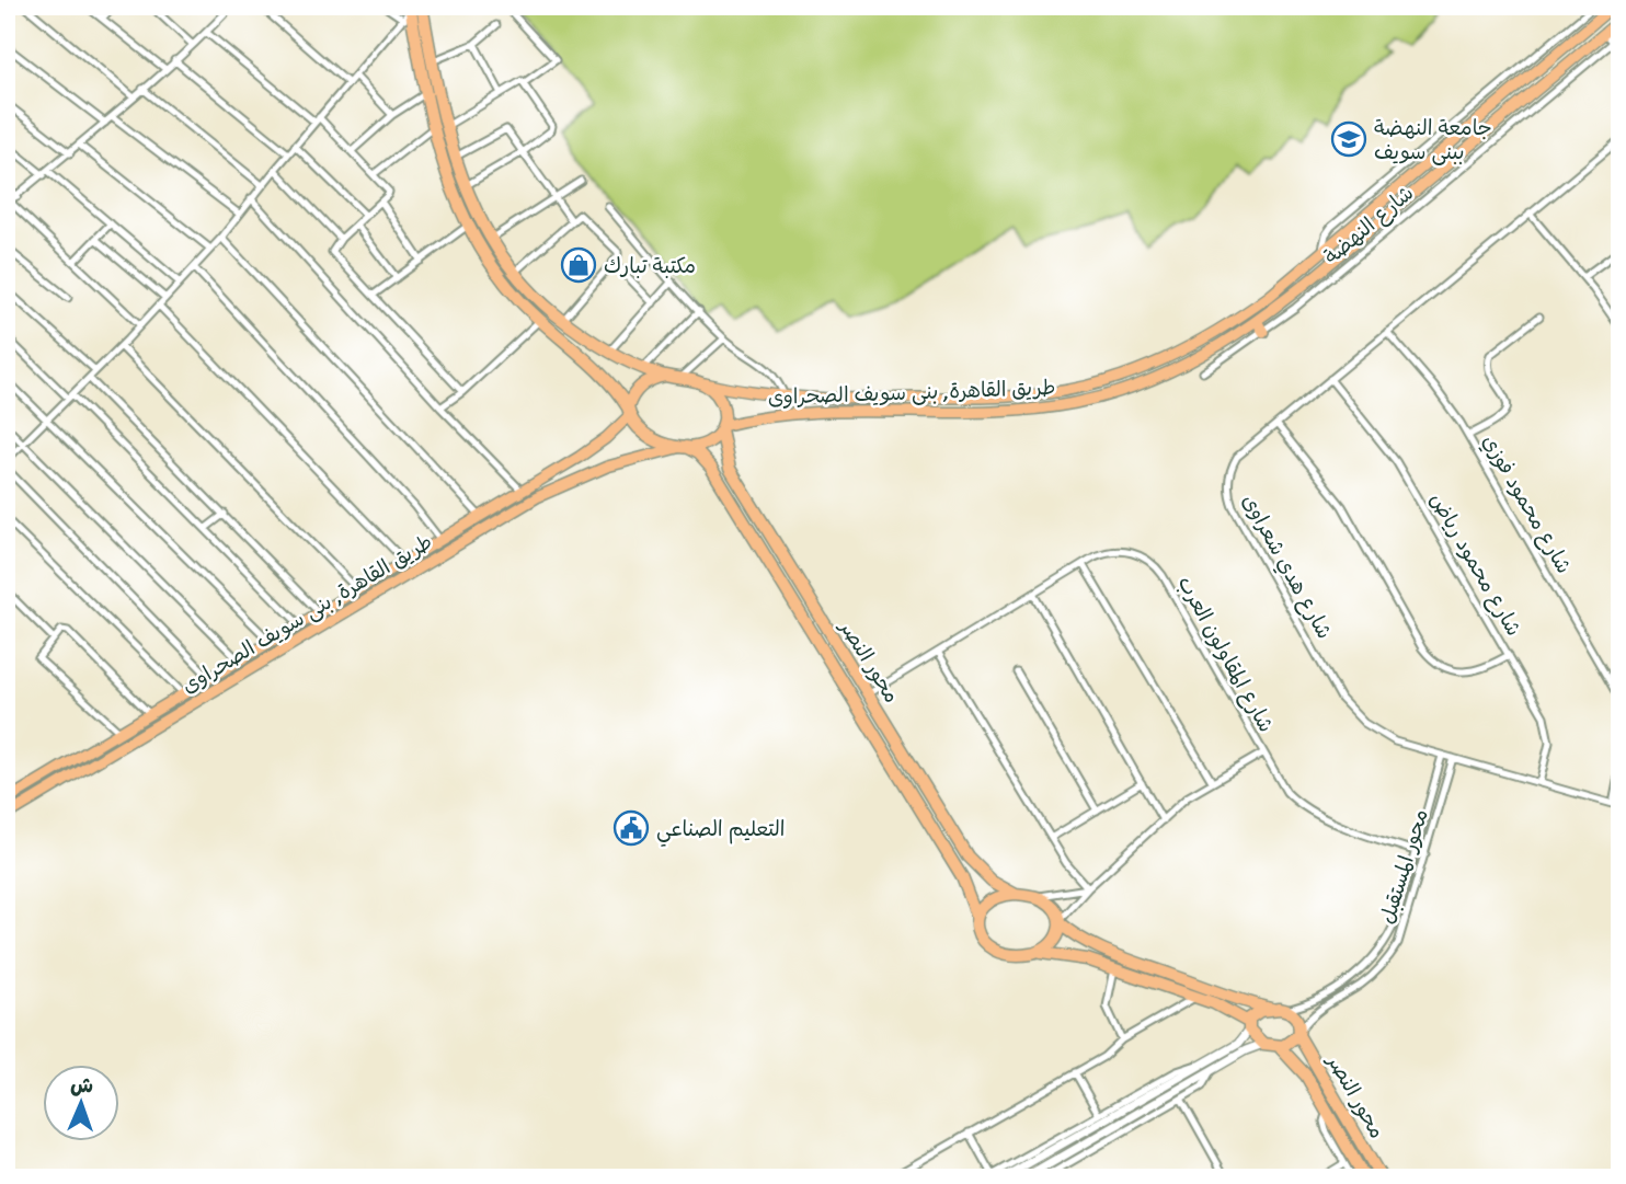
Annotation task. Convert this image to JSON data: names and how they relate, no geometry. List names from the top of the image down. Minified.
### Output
{"streets":{"highway":["محور النصر"],"main road":["طريق القاهرة, بنى سويف الصحراوى"],"street":["شارع النهضة","شارع محمود فوزي","شارع محمود رياض","شارع هدي شعراوى","شارع المقاولون العرب","محور المستقبل"]},"crossings":[["طريق القاهرة, بنى سويف الصحراوى","محور النصر"],["شارع محمود فوزي","شارع هدي شعراوى"],["شارع محمود رياض","شارع هدي شعراوى"],["شارع هدي شعراوى","محور المستقبل"],["شارع المقاولون العرب","محور النصر"],["شارع المقاولون العرب","محور المستقبل"],["محور النصر","محور المستقبل"]],"places":{"school or university":["جامعة النهضة ببنى سويف"],"shop":["مكتبة تبارك"],"public building":["التعليم الصناعي"]},"north":"top"}
